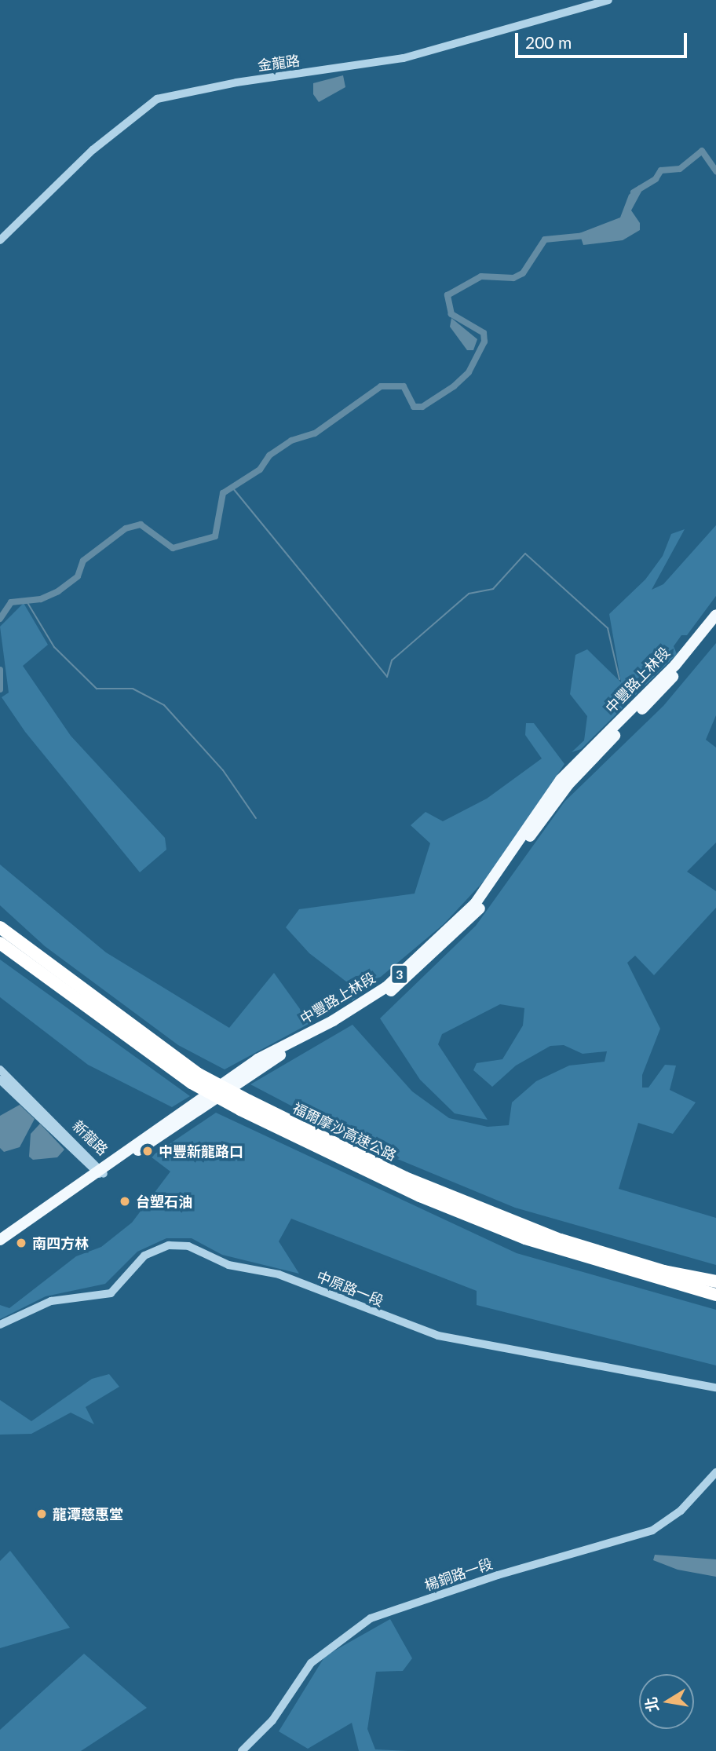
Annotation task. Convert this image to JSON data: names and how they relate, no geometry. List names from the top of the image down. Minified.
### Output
{"streets":{"highway":["福爾摩沙高速公路"],"main road":["中豐路上林段","3"],"street":["金龍路","新龍路","中原路一段","楊銅路一段"]},"crossings":[["中豐路上林段","新龍路"]],"places":["中豐新龍路口","台塑石油","南四方林","龍潭慈惠堂"],"scale_bar":"200 m","north":"left"}
